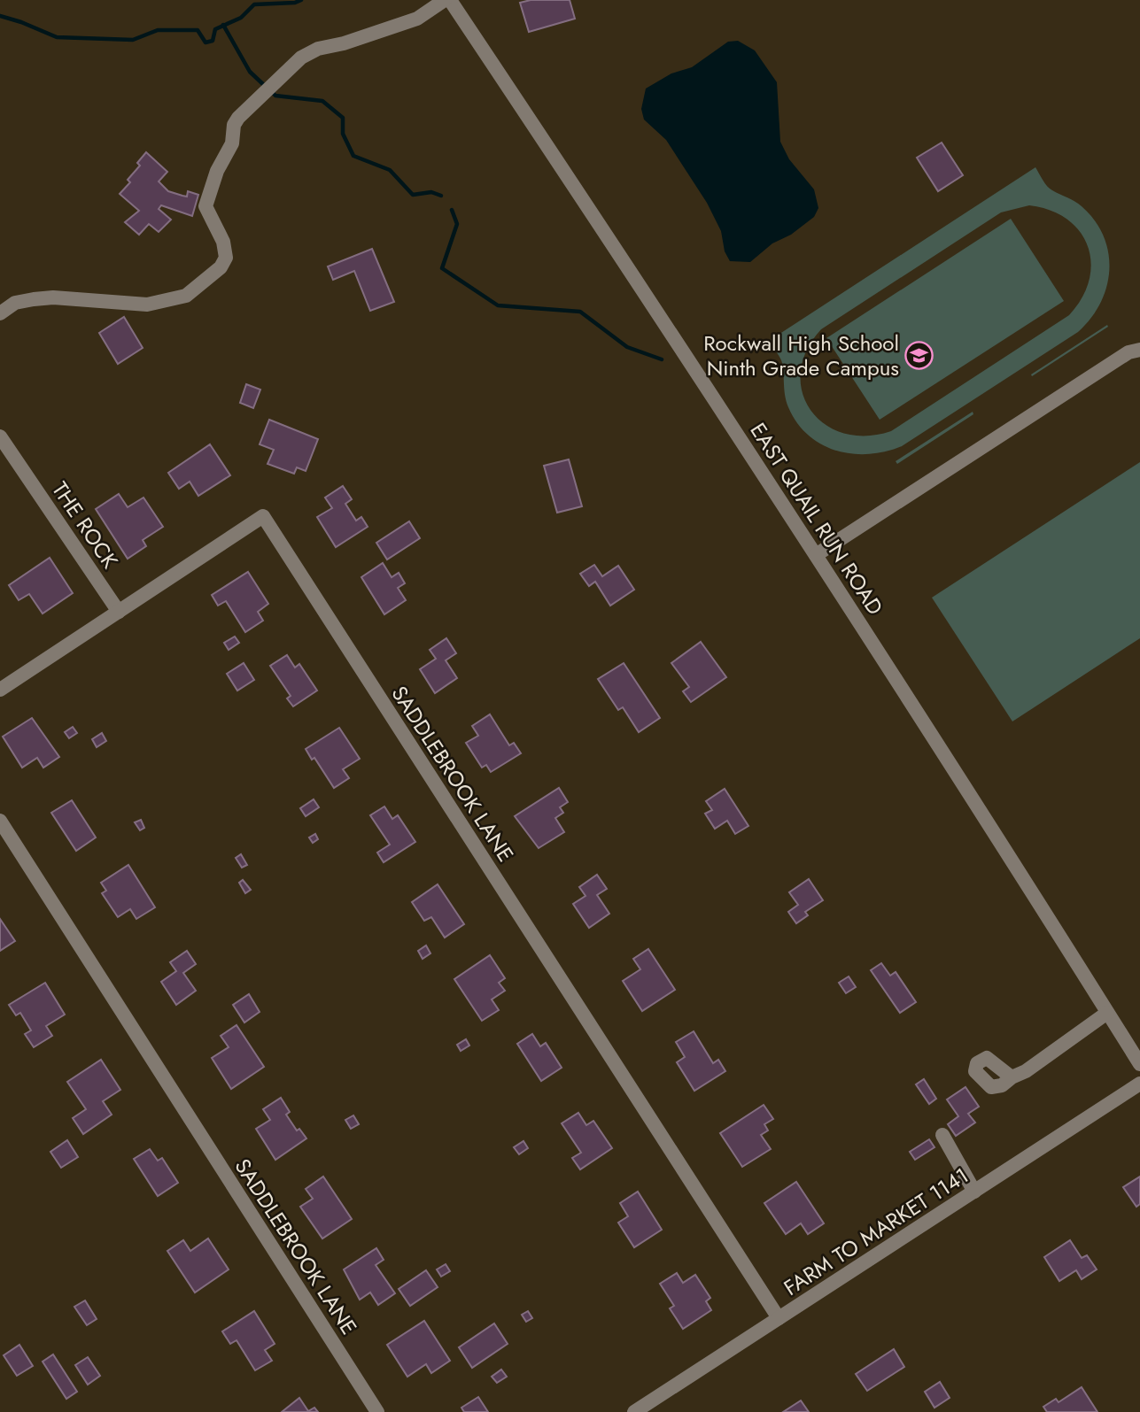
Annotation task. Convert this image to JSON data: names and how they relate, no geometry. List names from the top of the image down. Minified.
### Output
{"streets":{"street":["EAST QUAIL RUN ROAD","THE ROCK","SADDLEBROOK LANE","FARM TO MARKET 1141"]},"crossings":[["THE ROCK","SADDLEBROOK LANE"],["SADDLEBROOK LANE","FARM TO MARKET 1141"]],"places":{"school or university":["Rockwall High School Ninth Grade Campus"]}}
